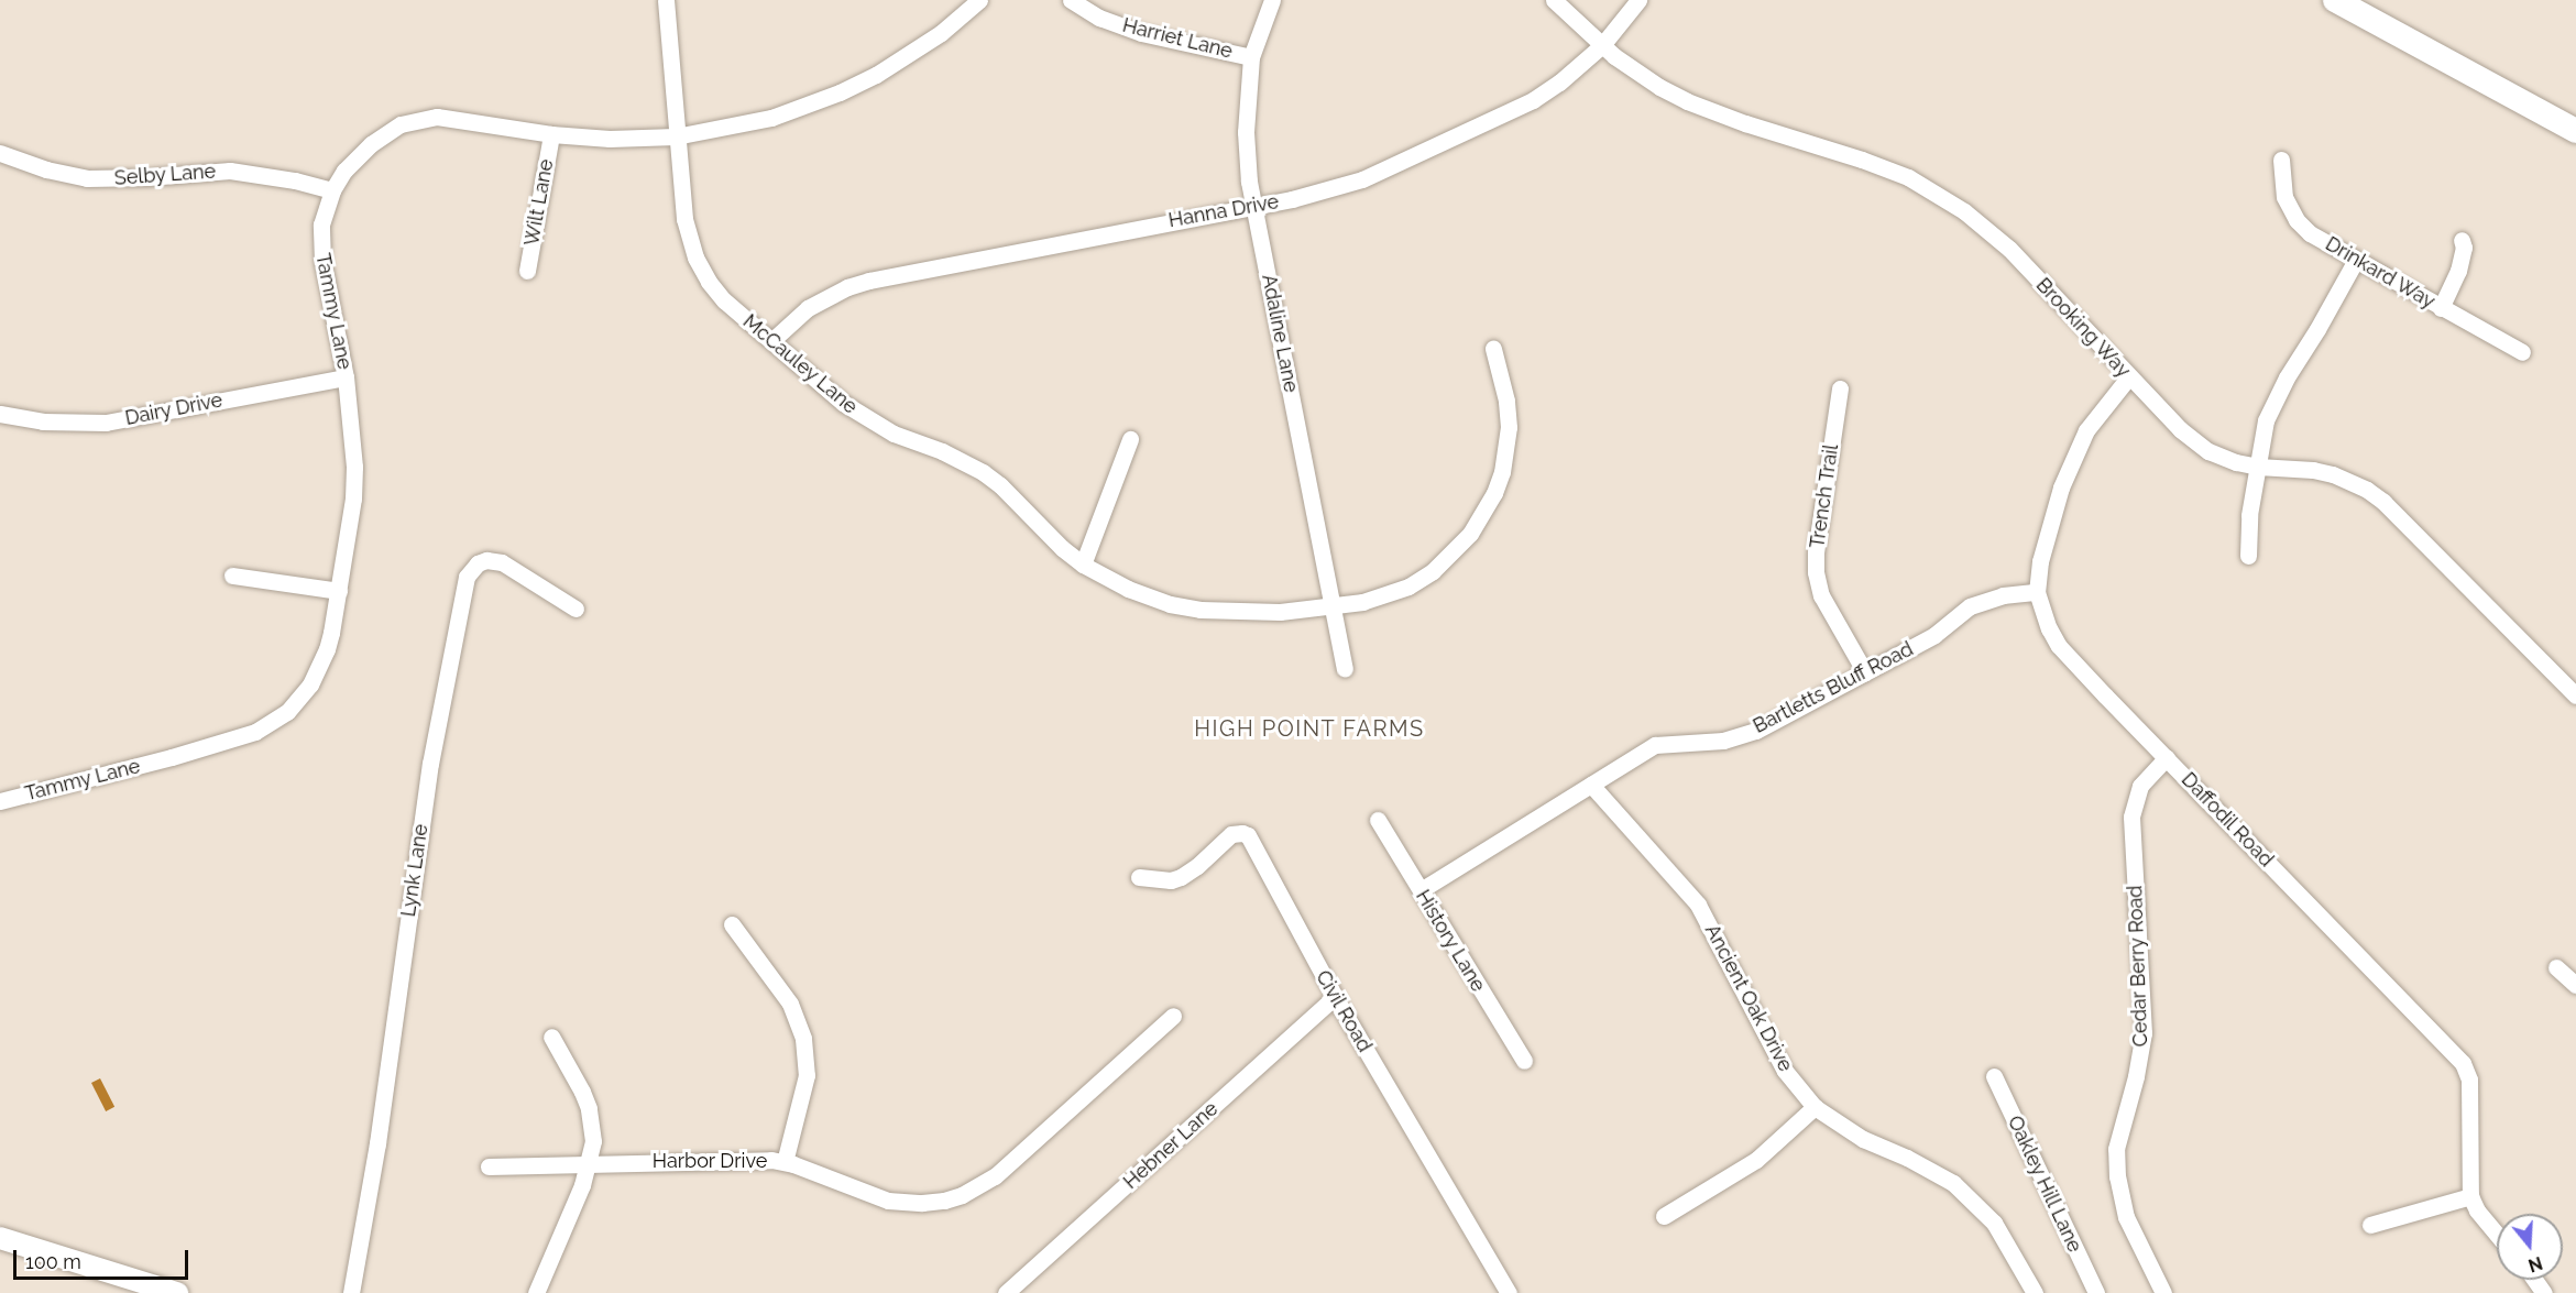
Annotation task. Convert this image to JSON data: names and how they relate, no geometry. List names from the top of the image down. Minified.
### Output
{"streets":{"street":["Harriet Lane","Selby Lane","Wilt Lane","Hanna Drive","Drinkard Way","Tammy Lane","Brooking Way","Adaline Lane","McCauley Lane","Dairy Drive","Trench Trail","Bartletts Bluff Road","Daffodil Road","Lynk Lane","History Lane","Cedar Berry Road","Ancient Oak Drive","Civil Road","Hebner Lane","Harbor Drive","Oakley Hill Lane"]},"crossings":[["Harriet Lane","Adaline Lane"],["Selby Lane","Tammy Lane"],["Wilt Lane","Tammy Lane"],["Hanna Drive","Brooking Way"],["Hanna Drive","Adaline Lane"],["Hanna Drive","McCauley Lane"],["Tammy Lane","McCauley Lane"],["Tammy Lane","Dairy Drive"],["Brooking Way","Daffodil Road"],["Adaline Lane","McCauley Lane"],["Trench Trail","Bartletts Bluff Road"],["Bartletts Bluff Road","Daffodil Road"],["Bartletts Bluff Road","History Lane"],["Bartletts Bluff Road","Ancient Oak Drive"],["Daffodil Road","Cedar Berry Road"],["Civil Road","Hebner Lane"]],"districts":["HIGH POINT FARMS"],"scale_bar":"100 m","north":"bottom"}
